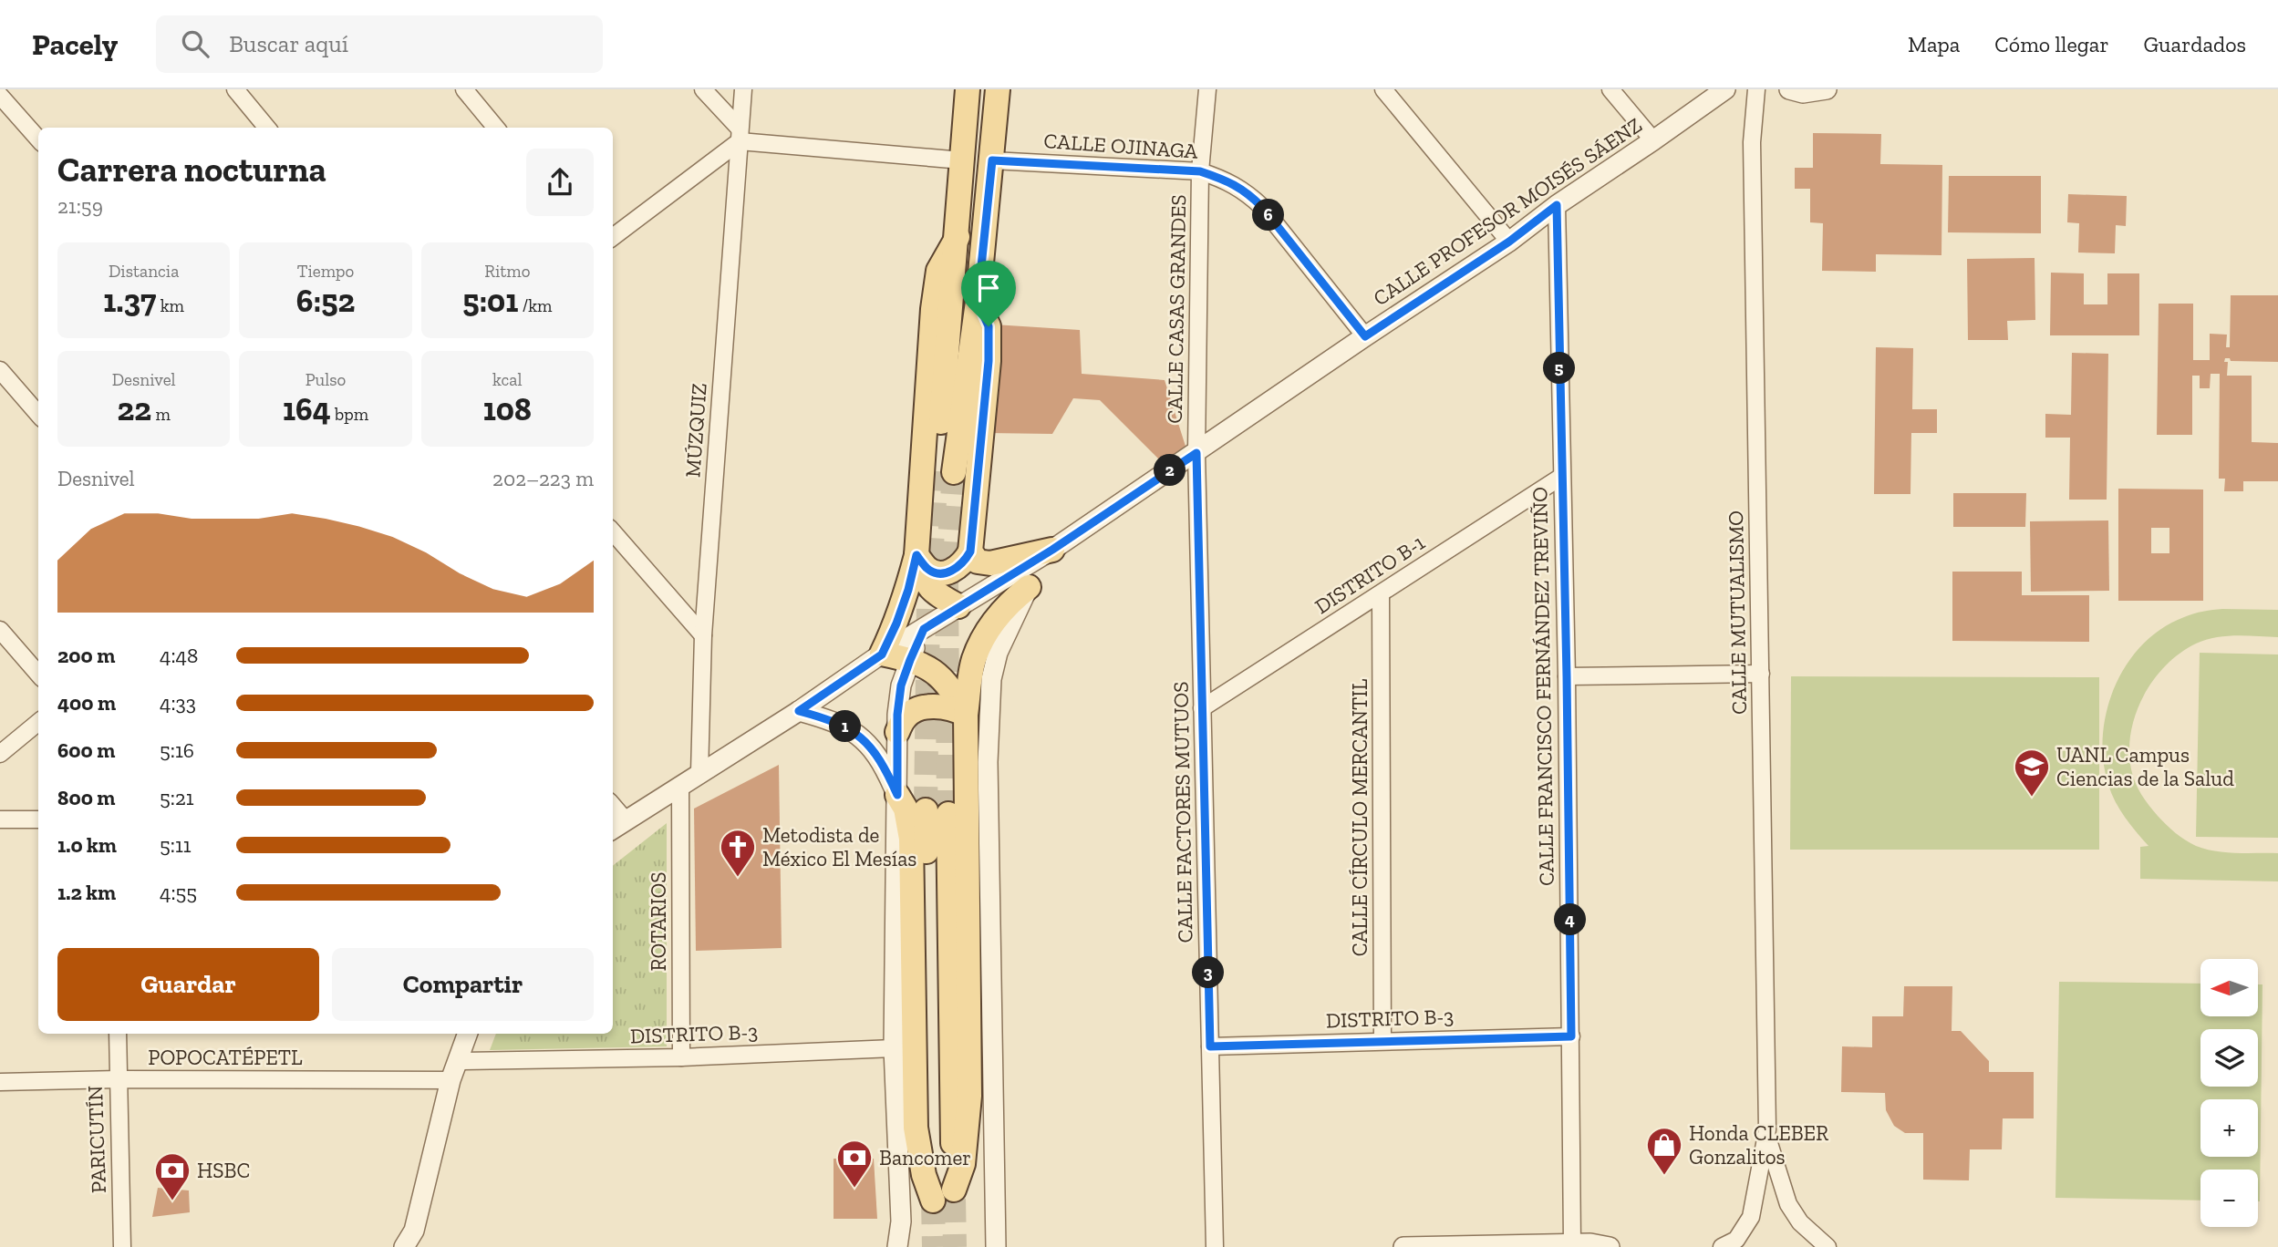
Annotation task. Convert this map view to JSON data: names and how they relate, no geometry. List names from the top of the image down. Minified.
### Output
{"streets":{"street":["CALLE OJINAGA","CALLE PROFESOR MOISÉS SÁENZ","CALLE CASAS GRANDES","MÚZQUIZ","DISTRITO B-1","CALLE MUTUALISMO","CALLE FRANCISCO FERNÁNDEZ TREVIÑO","CALLE FACTORES MUTUOS","CALLE CÍRCULO MERCANTIL","ROTARIOS","DISTRITO B-3","POPOCATÉPETL","PARICUTÍN"]},"crossings":[["CALLE OJINAGA","CALLE PROFESOR MOISÉS SÁENZ"],["CALLE OJINAGA","CALLE CASAS GRANDES"],["CALLE PROFESOR MOISÉS SÁENZ","CALLE CASAS GRANDES"],["CALLE PROFESOR MOISÉS SÁENZ","MÚZQUIZ"],["CALLE PROFESOR MOISÉS SÁENZ","CALLE FRANCISCO FERNÁNDEZ TREVIÑO"],["CALLE PROFESOR MOISÉS SÁENZ","CALLE FACTORES MUTUOS"],["CALLE PROFESOR MOISÉS SÁENZ","ROTARIOS"],["CALLE CASAS GRANDES","CALLE FACTORES MUTUOS"],["DISTRITO B-1","CALLE FRANCISCO FERNÁNDEZ TREVIÑO"],["DISTRITO B-1","CALLE FACTORES MUTUOS"],["DISTRITO B-1","CALLE CÍRCULO MERCANTIL"],["CALLE FRANCISCO FERNÁNDEZ TREVIÑO","DISTRITO B-3"],["CALLE FACTORES MUTUOS","DISTRITO B-3"],["CALLE CÍRCULO MERCANTIL","DISTRITO B-3"],["ROTARIOS","DISTRITO B-3"],["POPOCATÉPETL","PARICUTÍN"]],"places":{"school or university":["UANL Campus Ciencias de la Salud"],"church":["Metodista de México El Mesías"],"shop":["Honda CLEBER Gonzalitos"],"bank":["Bancomer","HSBC"]},"north":"left","page":{"header":"Pacely","search":"Buscar aquí","nav":["Mapa","Cómo llegar","Guardados"],"heading":["Carrera nocturna","21:59"],"pins":["6","5","2","1","4","3"],"stats":[["Distancia","1.37 km"],["Tiempo","6:52"],["Ritmo","5:01 /km"],["Desnivel","22 m"],["Pulso","164 bpm"],["kcal","108"]],"chart":["Desnivel","202–223 m"],"list":[{"name":"200 m","note":"4:48"},{"name":"400 m","note":"4:33"},{"name":"600 m","note":"5:16"},{"name":"800 m","note":"5:21"},{"name":"1.0 km","note":"5:11"},{"name":"1.2 km","note":"4:55"}],"buttons":["Guardar","Compartir"],"map_buttons":["+","−"]}}
